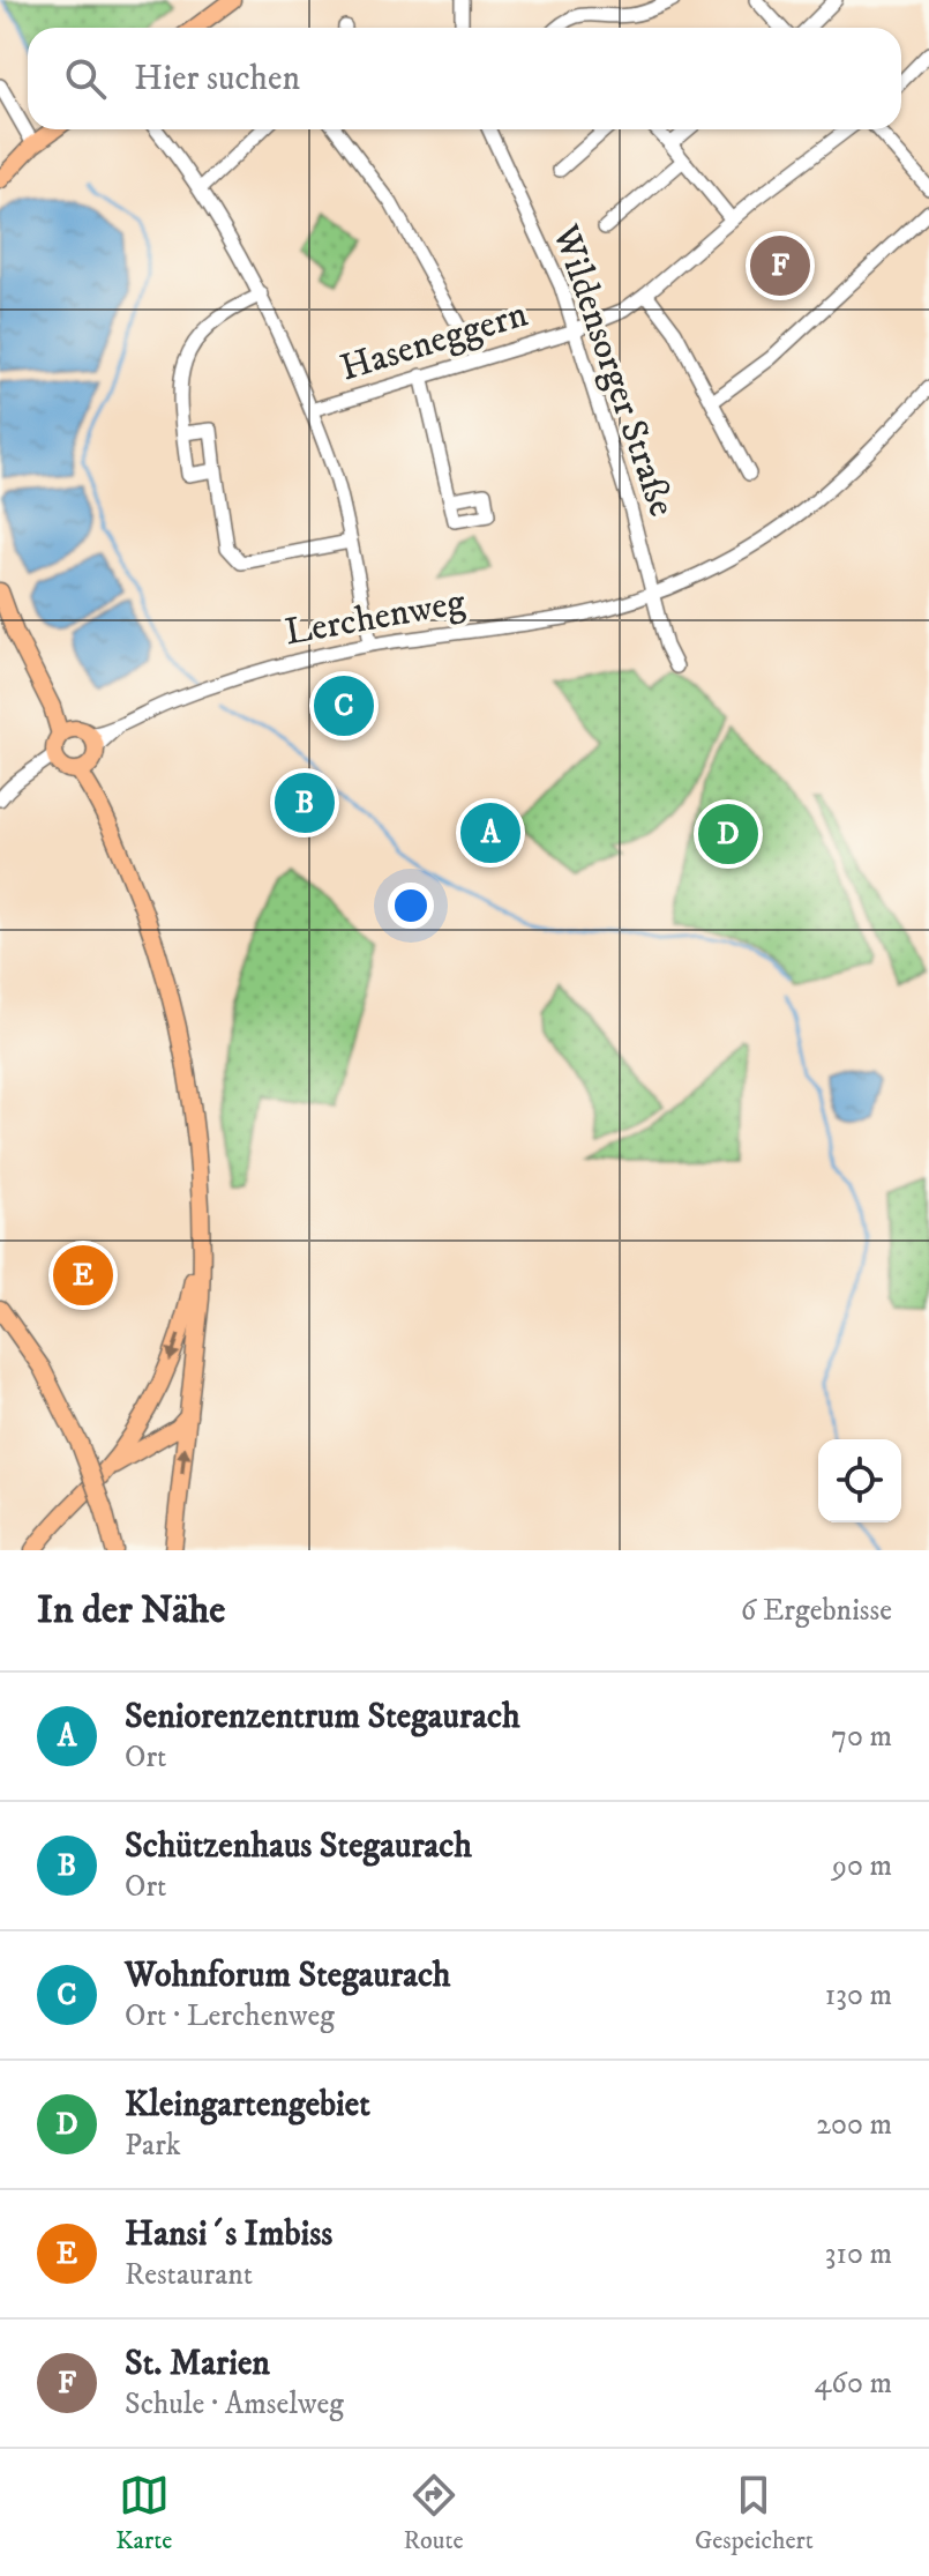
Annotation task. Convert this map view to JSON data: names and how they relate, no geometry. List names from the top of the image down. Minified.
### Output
{"streets":{"street":["Haseneggern","Wildensorger Straße","Lerchenweg"]},"crossings":[["Haseneggern","Wildensorger Straße"],["Wildensorger Straße","Lerchenweg"]],"page":{"search":"Hier suchen","pins":["F","C","B","A","D","E"],"heading":["In der Nähe","6 Ergebnisse"],"list":[{"mark":"A","name":"Seniorenzentrum Stegaurach","note":"Ort","value":"70 m"},{"mark":"B","name":"Schützenhaus Stegaurach","note":"Ort","value":"90 m"},{"mark":"C","name":"Wohnforum Stegaurach","note":"Ort · Lerchenweg","value":"130 m"},{"mark":"D","name":"Kleingartengebiet","note":"Park","value":"200 m"},{"mark":"E","name":"Hansi´s Imbiss","note":"Restaurant","value":"310 m"},{"mark":"F","name":"St. Marien","note":"Schule · Amselweg","value":"460 m"}],"nav":["Karte","Route","Gespeichert"]}}
